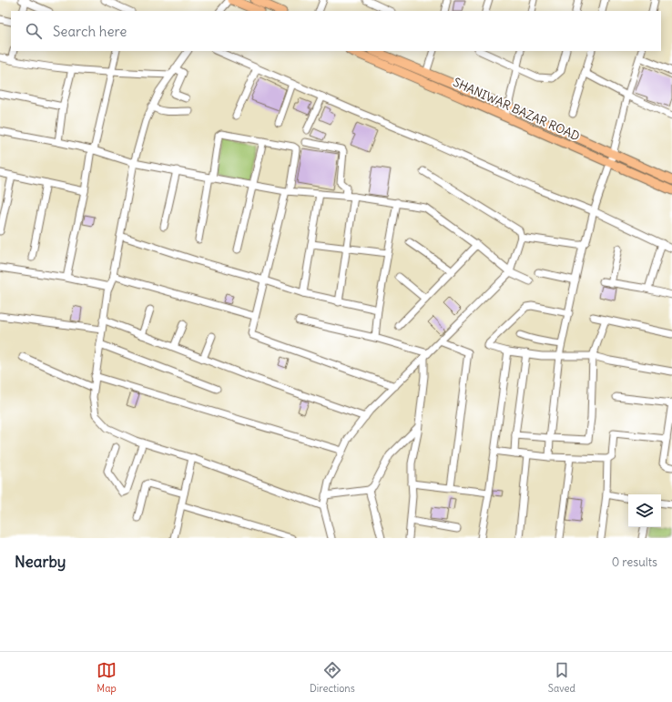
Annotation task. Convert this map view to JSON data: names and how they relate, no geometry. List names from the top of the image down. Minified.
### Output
{"streets":{"main road":["SHANIWAR BAZAR ROAD"]},"page":{"search":"Search here","heading":["Nearby","0 results"],"nav":["Map","Directions","Saved"]}}
